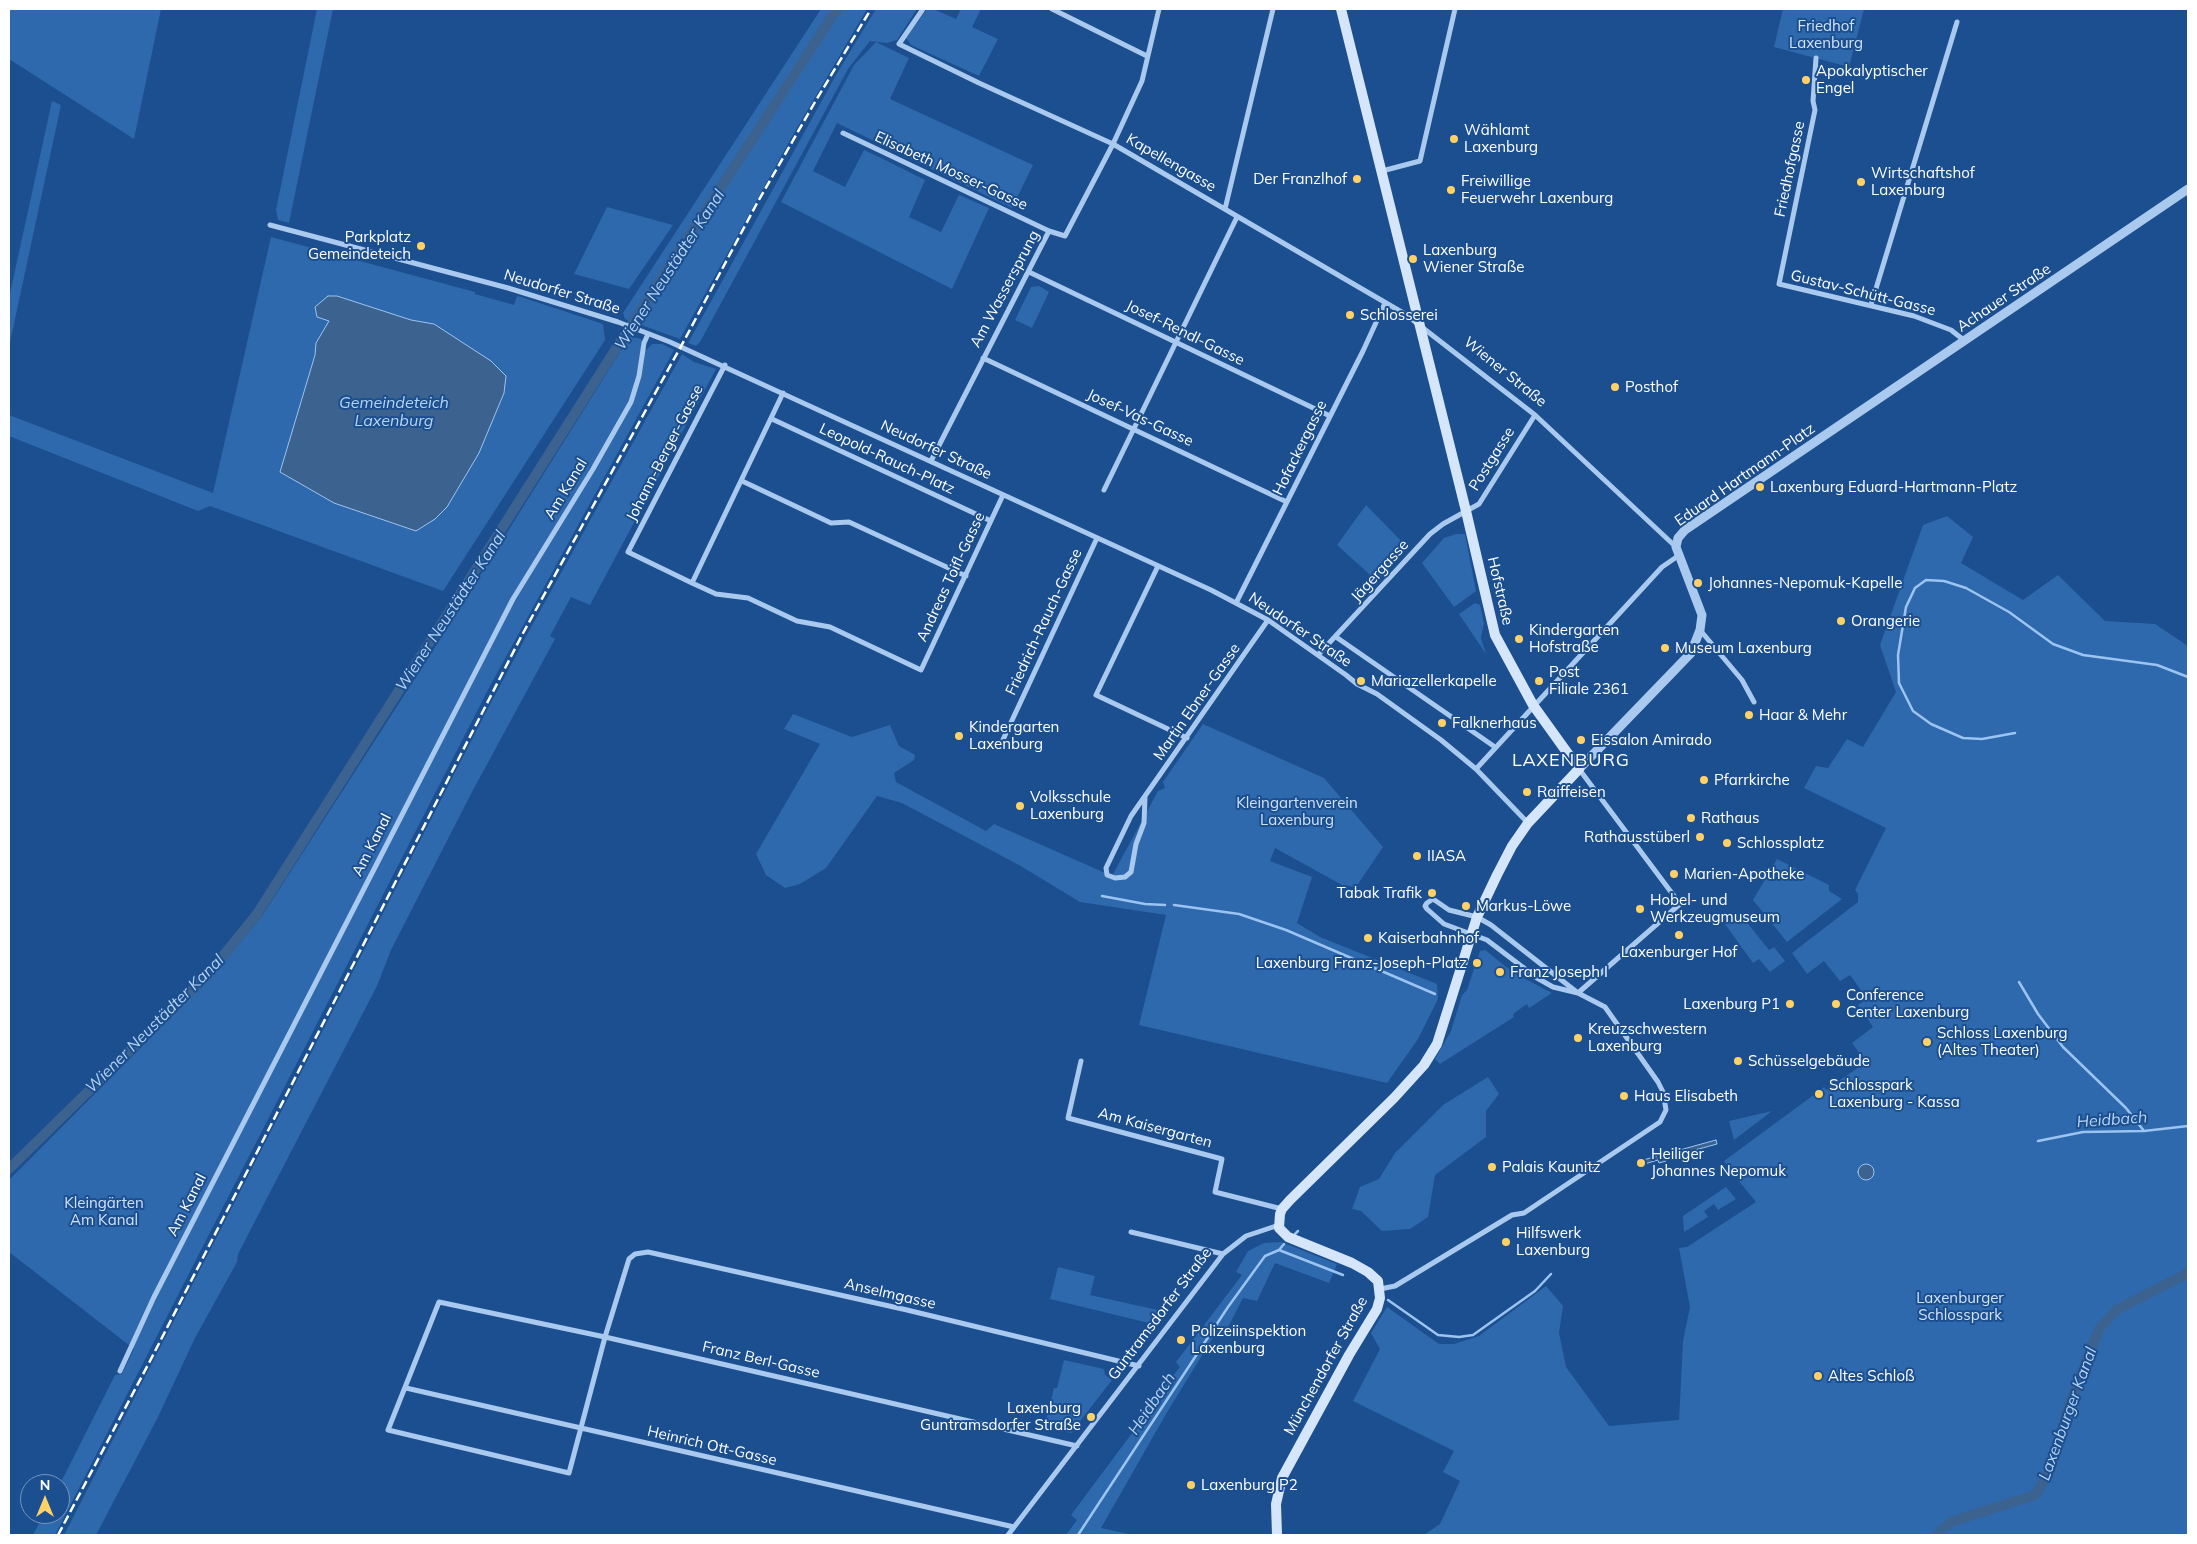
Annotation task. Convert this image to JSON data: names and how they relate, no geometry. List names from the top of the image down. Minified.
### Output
{"streets":{"main road":["Hofstraße","Münchendorfer Straße"],"street":["Kapellengasse","Friedhofgasse","Elisabeth Mosser-Gasse","Am Wassersprung","Neudorfer Straße","Gustav-Schütt-Gasse","Achauer Straße","Josef-Rendl-Gasse","Wiener Straße","Josef-Vas-Gasse","Hofackergasse","Johann-Berger-Gasse","Leopold-Rauch-Platz","Postgasse","Eduard Hartmann-Platz","Am Kanal","Jägergasse","Andreas Toifl-Gasse","Friedrich-Rauch-Gasse","Martin Ebner-Gasse","Am Kaisergarten","Anselmgasse","Guntramsdorfer Straße","Franz Berl-Gasse","Heinrich Ott-Gasse"]},"crossings":[["Kapellengasse","Am Wassersprung"],["Kapellengasse","Wiener Straße"],["Kapellengasse","Hofackergasse"],["Kapellengasse","Hofstraße"],["Friedhofgasse","Gustav-Schütt-Gasse"],["Elisabeth Mosser-Gasse","Am Wassersprung"],["Am Wassersprung","Neudorfer Straße"],["Am Wassersprung","Josef-Rendl-Gasse"],["Am Wassersprung","Josef-Vas-Gasse"],["Neudorfer Straße","Hofackergasse"],["Neudorfer Straße","Johann-Berger-Gasse"],["Neudorfer Straße","Am Kanal"],["Neudorfer Straße","Jägergasse"],["Neudorfer Straße","Andreas Toifl-Gasse"],["Neudorfer Straße","Friedrich-Rauch-Gasse"],["Neudorfer Straße","Martin Ebner-Gasse"],["Gustav-Schütt-Gasse","Achauer Straße"],["Achauer Straße","Eduard Hartmann-Platz"],["Josef-Rendl-Gasse","Hofackergasse"],["Wiener Straße","Postgasse"],["Wiener Straße","Eduard Hartmann-Platz"],["Wiener Straße","Hofstraße"],["Josef-Vas-Gasse","Hofackergasse"],["Johann-Berger-Gasse","Andreas Toifl-Gasse"],["Leopold-Rauch-Platz","Andreas Toifl-Gasse"],["Postgasse","Jägergasse"],["Postgasse","Hofstraße"],["Jägergasse","Hofstraße"],["Hofstraße","Münchendorfer Straße"],["Anselmgasse","Guntramsdorfer Straße"],["Anselmgasse","Franz Berl-Gasse"],["Guntramsdorfer Straße","Franz Berl-Gasse"],["Guntramsdorfer Straße","Heinrich Ott-Gasse"],["Franz Berl-Gasse","Heinrich Ott-Gasse"]],"districts":["LAXENBURG"],"water":["Wiener Neustädter Kanal","Gemeindeteich Laxenburg","Heidbach","Laxenburger Kanal"],"parks":["Friedhof Laxenburg","Kleingartenverein Laxenburg","Kleingärten Am Kanal","Laxenburger Schlosspark"],"places":["Apokalyptischer Engel","Wählamt Laxenburg","Der Franzlhof","Wirtschaftshof Laxenburg","Freiwillige Feuerwehr Laxenburg","Parkplatz Gemeindeteich","Laxenburg Wiener Straße","Schlosserei","Posthof","Laxenburg Eduard-Hartmann-Platz","Johannes-Nepomuk-Kapelle","Orangerie","Kindergarten Hofstraße","Museum Laxenburg","Mariazellerkapelle","Post Filiale 2361","Haar & Mehr","Falknerhaus","Kindergarten Laxenburg","Eissalon Amirado","Pfarrkirche","Raiffeisen","Volksschule Laxenburg","Rathaus","Rathausstüberl","Schlossplatz","IIASA","Marien-Apotheke","Tabak Trafik","Markus-Löwe","Hobel- und Werkzeugmuseum","Laxenburger Hof","Kaiserbahnhof","Laxenburg Franz-Joseph-Platz","Franz Joseph I","Laxenburg P1","Conference Center Laxenburg","Kreuzschwestern Laxenburg","Schloss Laxenburg (Altes Theater)","Schüsselgebäude","Schlosspark Laxenburg - Kassa","Haus Elisabeth","Heiliger Johannes Nepomuk","Palais Kaunitz","Hilfswerk Laxenburg","Polizeiinspektion Laxenburg","Altes Schloß","Laxenburg Guntramsdorfer Straße","Laxenburg P2"],"north":"top"}
